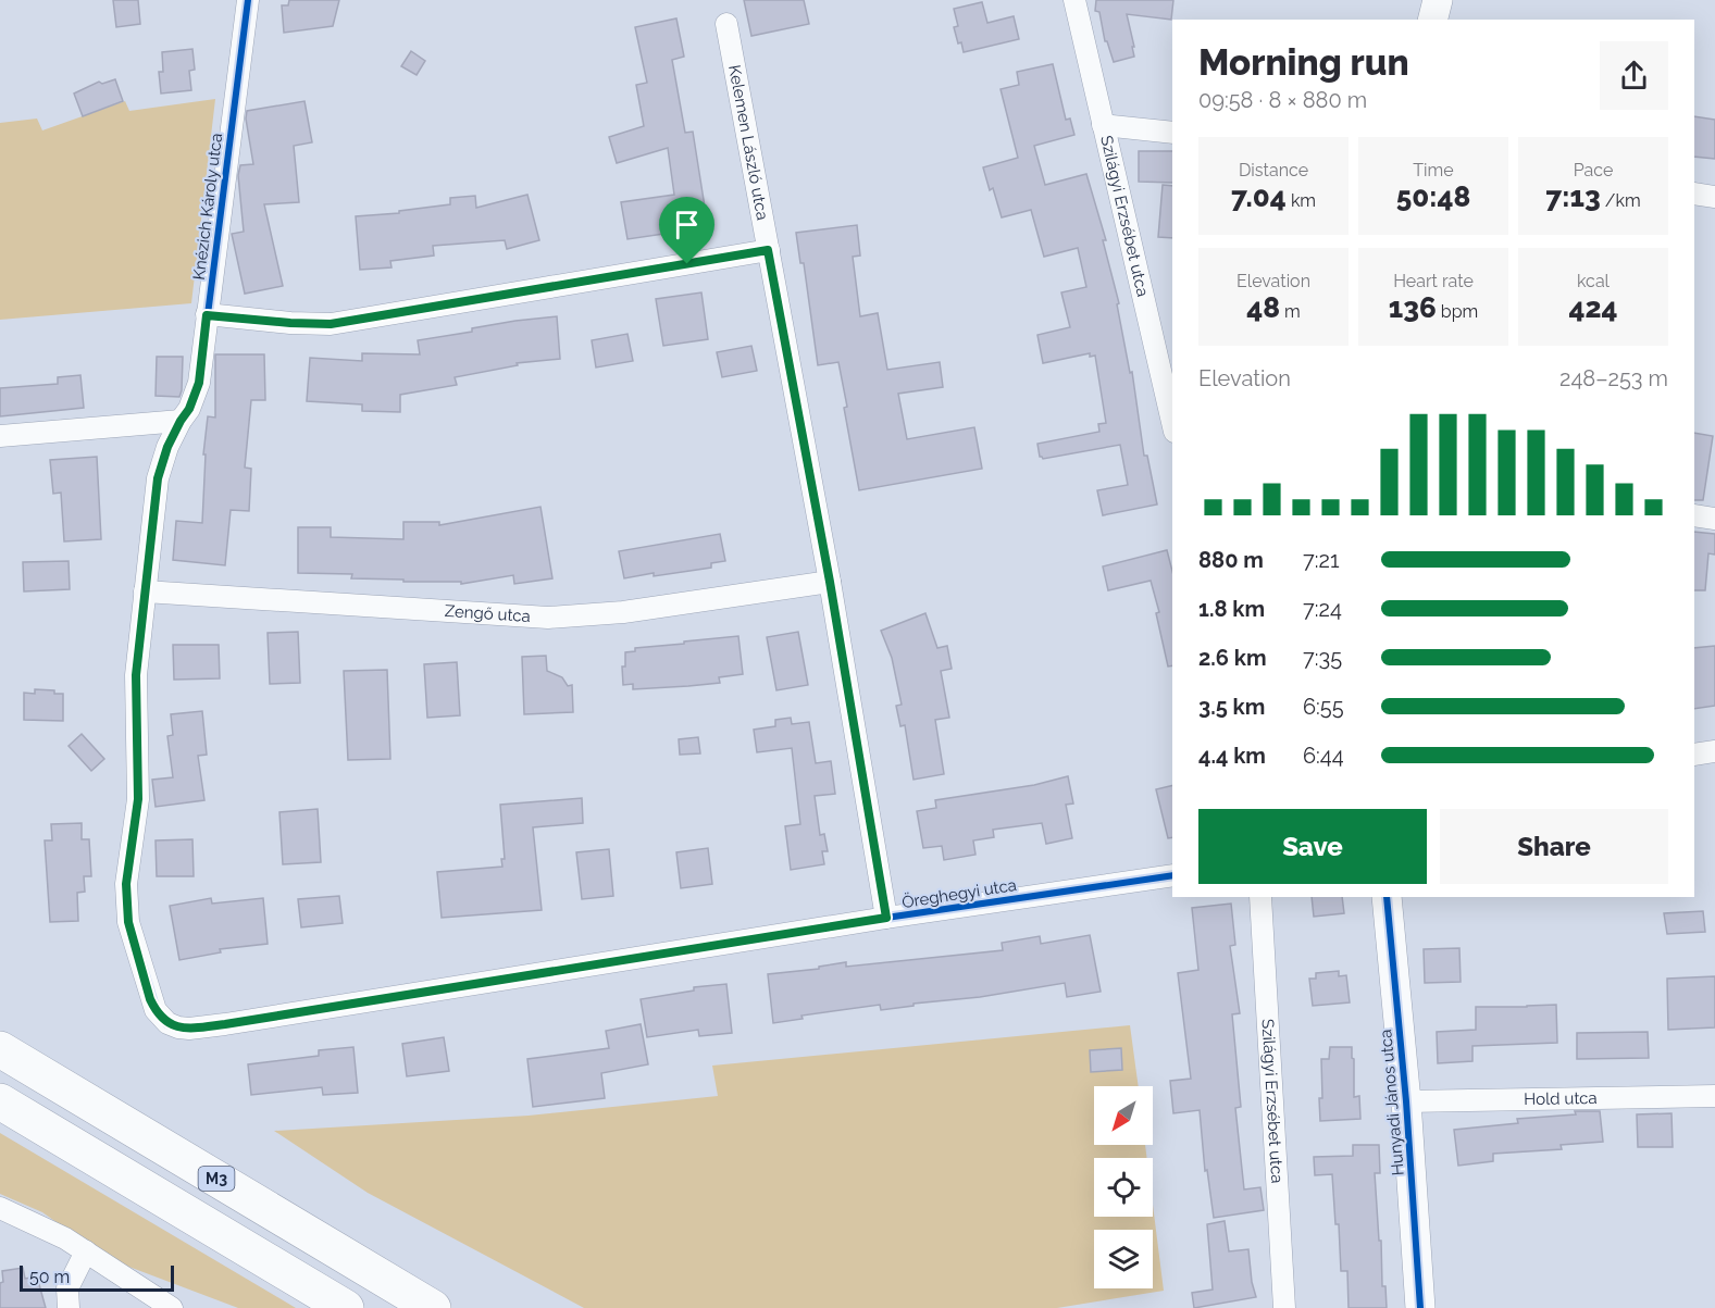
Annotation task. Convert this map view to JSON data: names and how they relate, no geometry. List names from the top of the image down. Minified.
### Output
{"streets":{"highway":["M3"],"street":["Kelemen László utca","Knézich Károly utca","Szilágyi Erzsébet utca","Zengő utca","Öreghegyi utca","Hold utca","Hunyadi János utca"]},"crossings":[["Kelemen László utca","Zengő utca"],["Kelemen László utca","Öreghegyi utca"],["Knézich Károly utca","Zengő utca"],["Knézich Károly utca","Öreghegyi utca"],["Hold utca","Hunyadi János utca"]],"scale_bar":"50 m","north":"bottom left","page":{"heading":["Morning run","09:58 · 8 × 880 m"],"stats":[["Distance","7.04 km"],["Time","50:48"],["Pace","7:13 /km"],["Elevation","48 m"],["Heart rate","136 bpm"],["kcal","424"]],"chart":["Elevation","248–253 m"],"list":[{"name":"880 m","note":"7:21"},{"name":"1.8 km","note":"7:24"},{"name":"2.6 km","note":"7:35"},{"name":"3.5 km","note":"6:55"},{"name":"4.4 km","note":"6:44"}],"buttons":["Save","Share"],"scale":"50 m"}}
